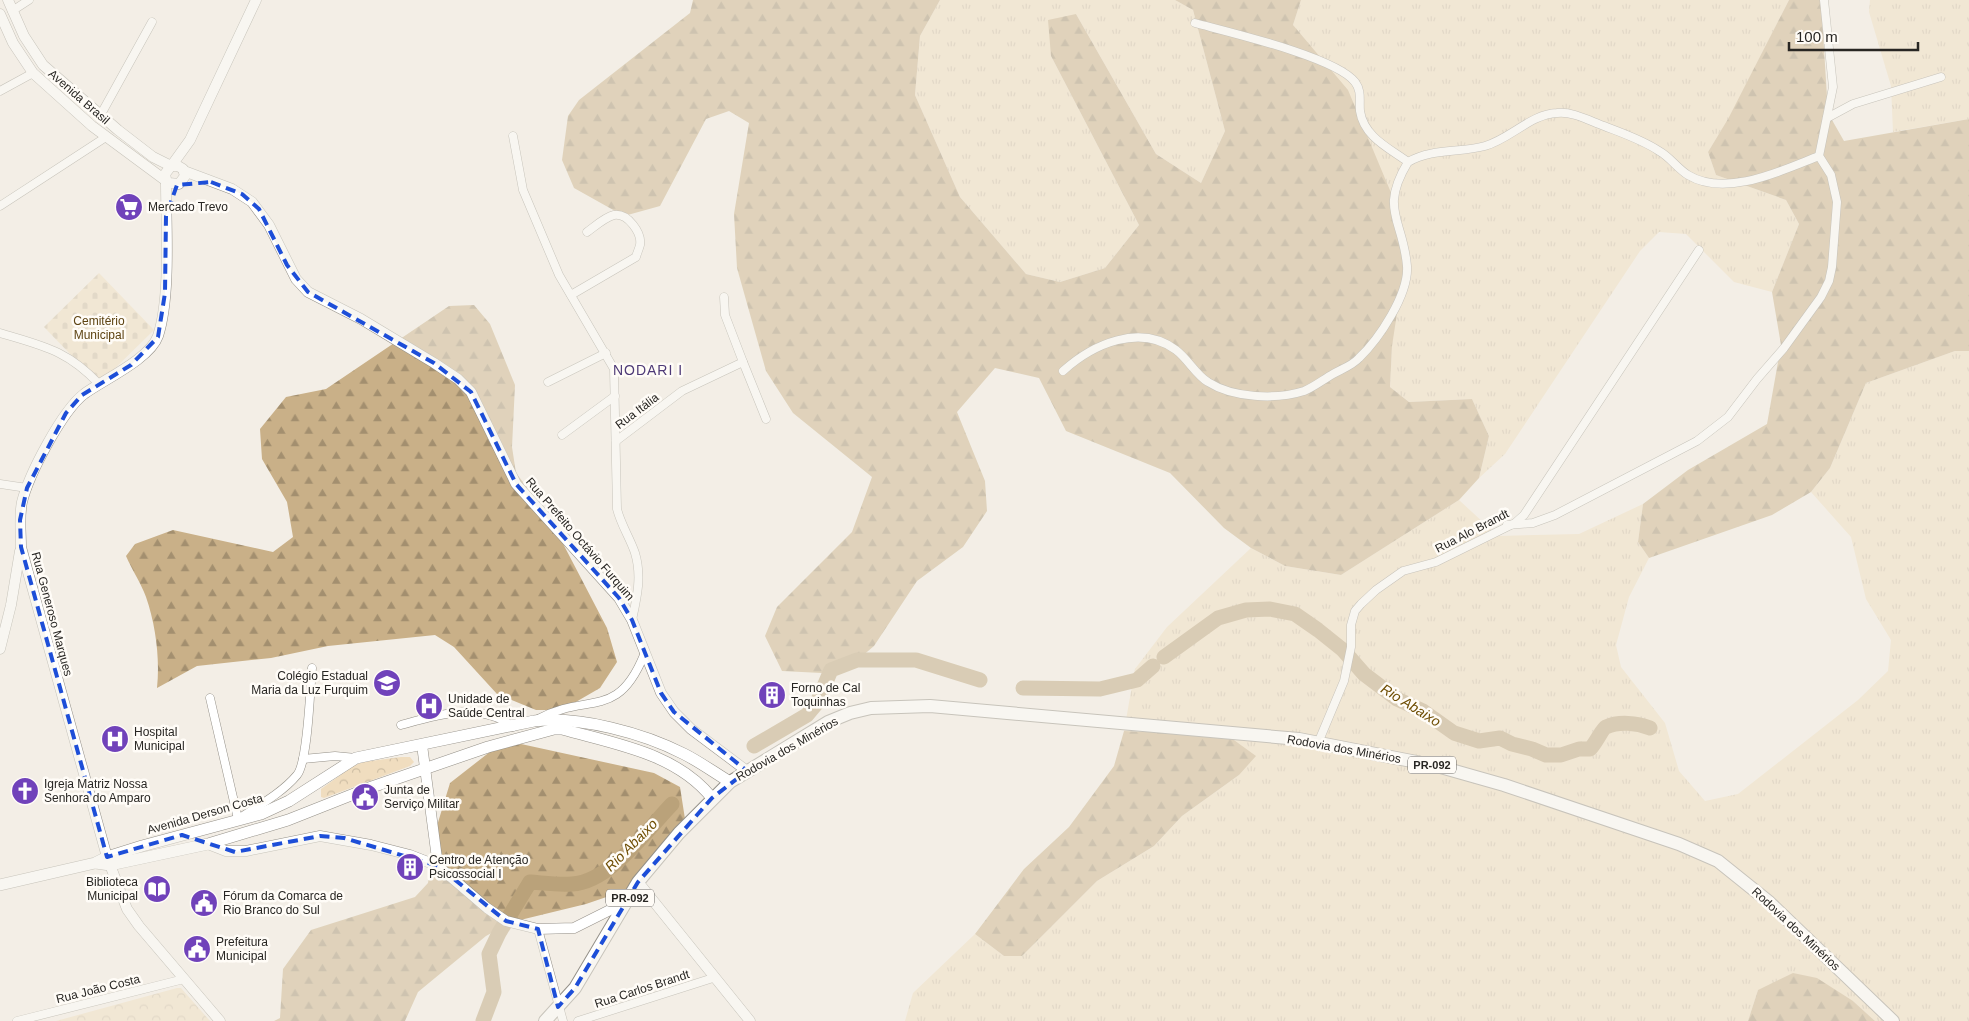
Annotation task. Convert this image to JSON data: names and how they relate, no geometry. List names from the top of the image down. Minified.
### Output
{"streets":{"main road":["Rodovia dos Minérios","PR-092","Avenida Derson Costa"],"street":["Avenida Brasil","Rua Itália","Rua Alo Brandt","Rua Prefeito Octávio Furquim","Rua Generoso Marques","Rua João Costa","Rua Carlos Brandt"]},"crossings":[["Avenida Brasil","Rua Prefeito Octávio Furquim"],["Avenida Brasil","Rua Generoso Marques"],["Rua Alo Brandt","Rodovia dos Minérios"],["Rua Prefeito Octávio Furquim","Rua Generoso Marques"],["Rua Prefeito Octávio Furquim","Rodovia dos Minérios"],["Rua Generoso Marques","Avenida Derson Costa"],["Rua Generoso Marques","Rua João Costa"],["Rodovia dos Minérios","PR-092"],["Rodovia dos Minérios","Avenida Derson Costa"]],"districts":["NODARI I"],"water":["Rio Abaixo"],"parks":["Cemitério Municipal"],"places":{"supermarket":["Mercado Trevo"],"school or university":["Colégio Estadual Maria da Luz Furquim"],"building":["Forno de Cal Toquinhas","Centro de Atenção Psicossocial I"],"hospital":["Unidade de Saúde Central","Hospital Municipal"],"church":["Igreja Matriz Nossa Senhora do Amparo"],"public building":["Junta de Serviço Militar","Fórum da Comarca de Rio Branco do Sul","Prefeitura Municipal"],"library":["Biblioteca Municipal"]},"scale_bar":"100 m"}
